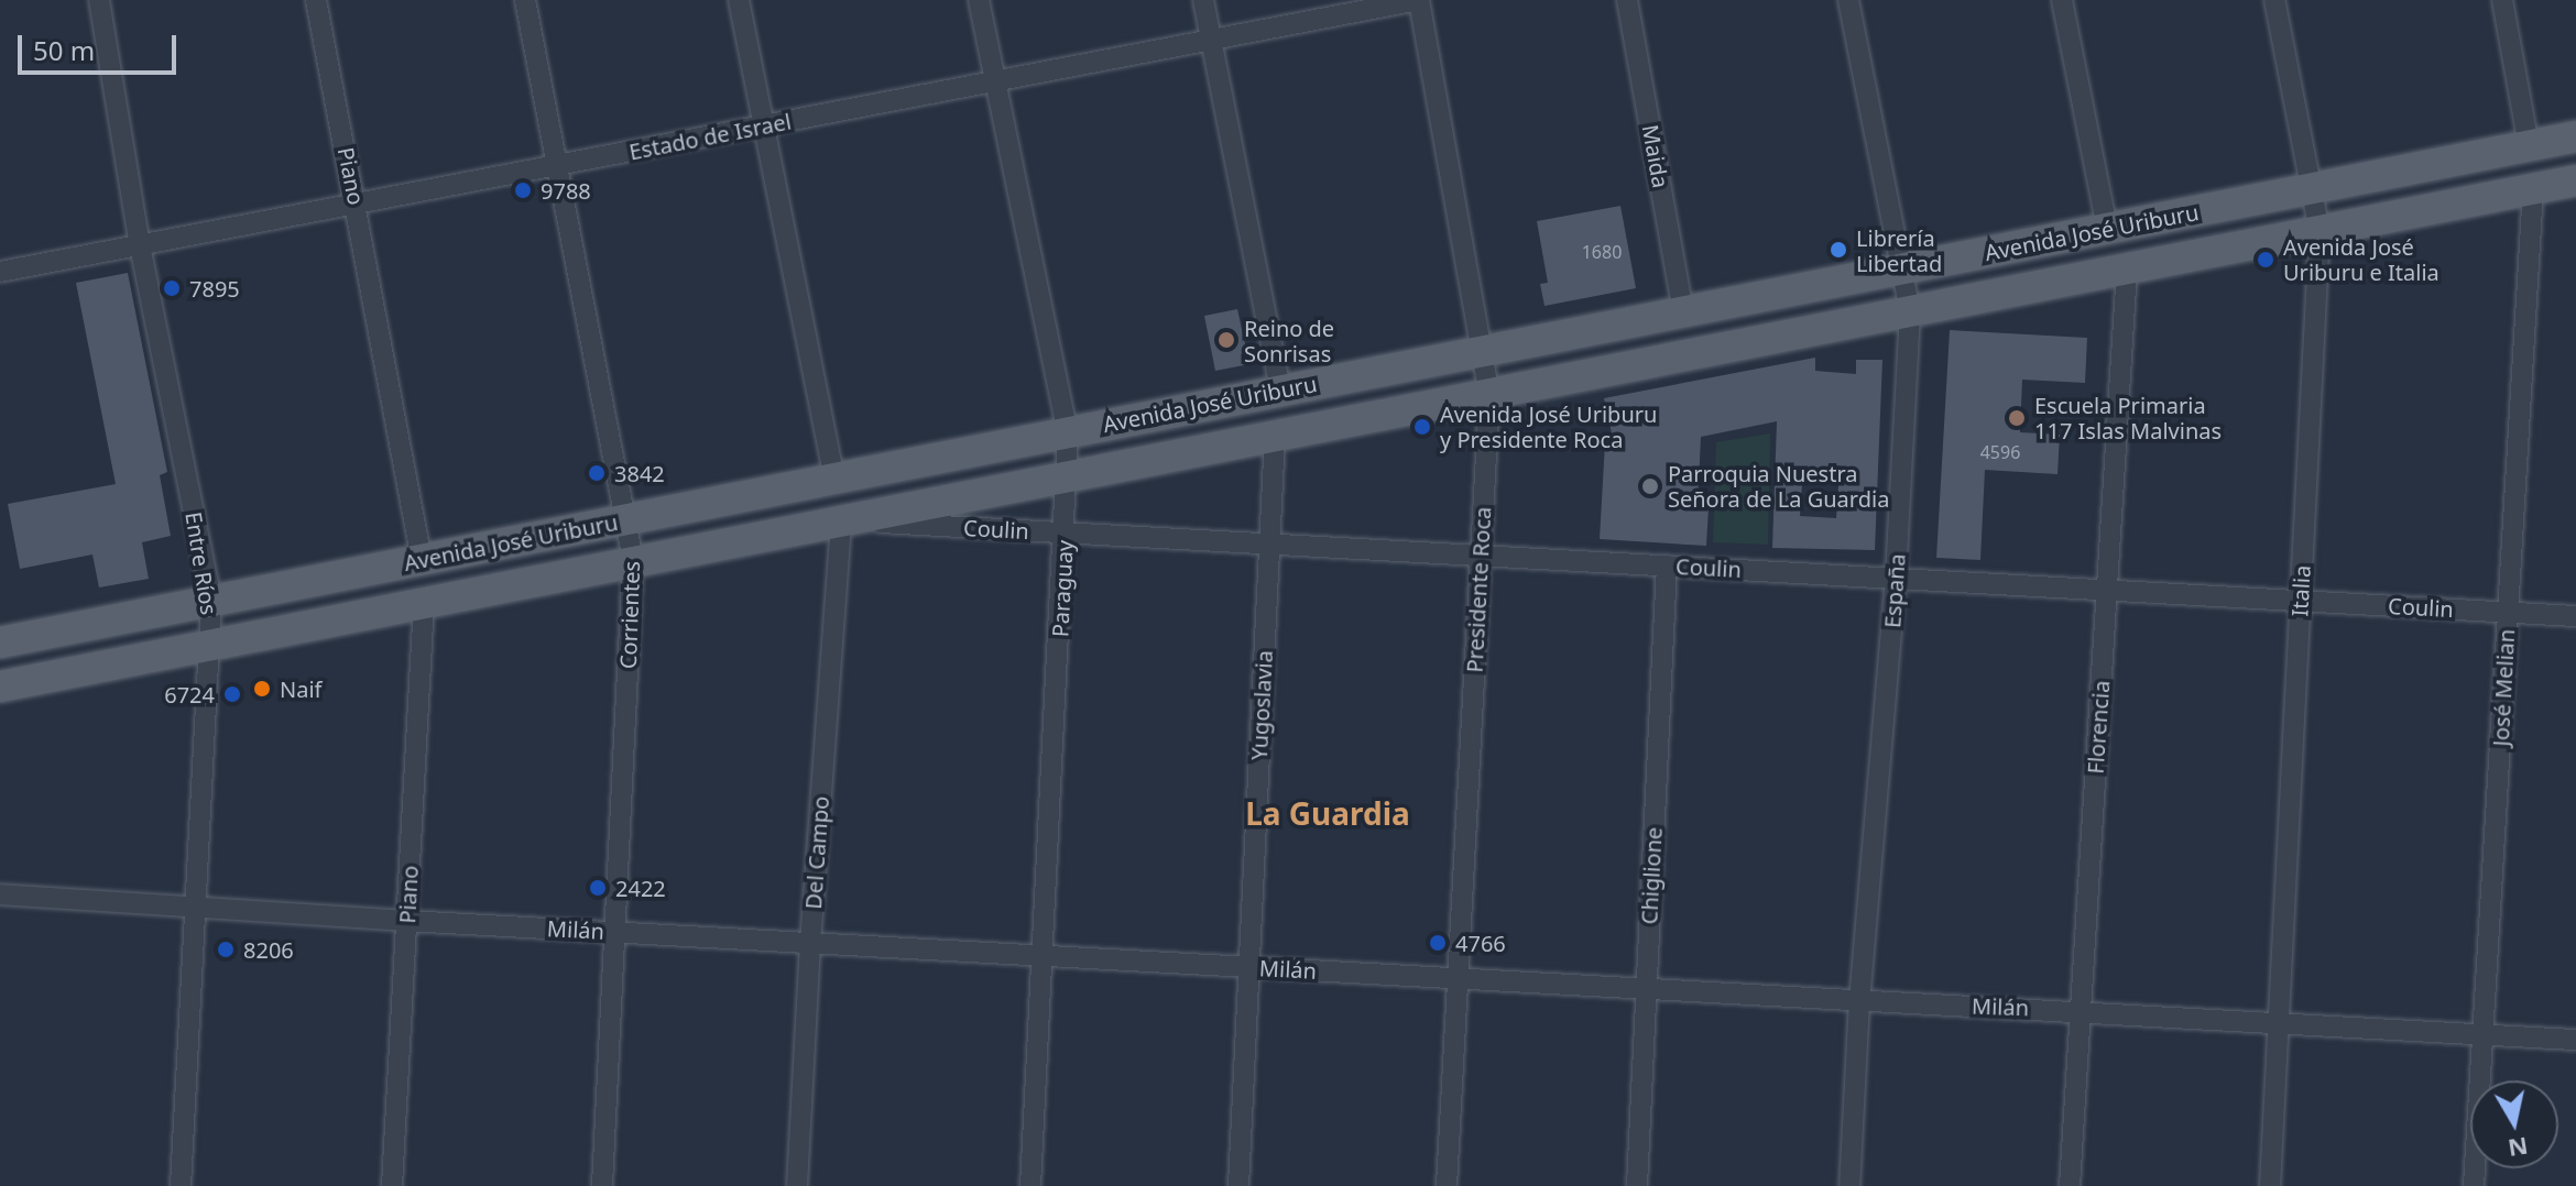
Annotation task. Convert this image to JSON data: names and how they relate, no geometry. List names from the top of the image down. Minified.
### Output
{"streets":{"main road":["Avenida José Uriburu"],"street":["Estado de Israel","Maida","Piano","Coulin","Entre Ríos","Paraguay","Presidente Roca","España","Italia","Corrientes","José Melian","Yugoslavia","Florencia","Del Campo","Chiglione","Milán"]},"crossings":[["Estado de Israel","Piano"],["Estado de Israel","Entre Ríos"],["Estado de Israel","Paraguay"],["Estado de Israel","Presidente Roca"],["Estado de Israel","Corrientes"],["Maida","Avenida José Uriburu"],["Piano","Avenida José Uriburu"],["Piano","Milán"],["Avenida José Uriburu","Coulin"],["Avenida José Uriburu","Entre Ríos"],["Avenida José Uriburu","Paraguay"],["Avenida José Uriburu","Presidente Roca"],["Avenida José Uriburu","España"],["Avenida José Uriburu","Italia"],["Avenida José Uriburu","Corrientes"],["Avenida José Uriburu","José Melian"],["Avenida José Uriburu","Yugoslavia"],["Avenida José Uriburu","Florencia"],["Avenida José Uriburu","Del Campo"],["Coulin","Paraguay"],["Coulin","Presidente Roca"],["Coulin","España"],["Coulin","Italia"],["Coulin","José Melian"],["Coulin","Yugoslavia"],["Coulin","Florencia"],["Coulin","Del Campo"],["Coulin","Chiglione"],["Entre Ríos","Milán"],["Paraguay","Milán"],["Presidente Roca","Milán"],["España","Milán"],["Italia","Milán"],["Corrientes","Milán"],["José Melian","Milán"],["Yugoslavia","Milán"],["Florencia","Milán"],["Del Campo","Milán"],["Chiglione","Milán"]],"districts":["La Guardia"],"places":["9788","Librería Libertad","Avenida José Uriburu e Italia","7895","Reino de Sonrisas","Escuela Primaria 117 Islas Malvinas","Avenida José Uriburu y Presidente Roca","3842","Parroquia Nuestra Señora de La Guardia","Naif","6724","2422","4766","8206"],"house_numbers":["1680","4596"],"scale_bar":"50 m","north":"bottom"}
